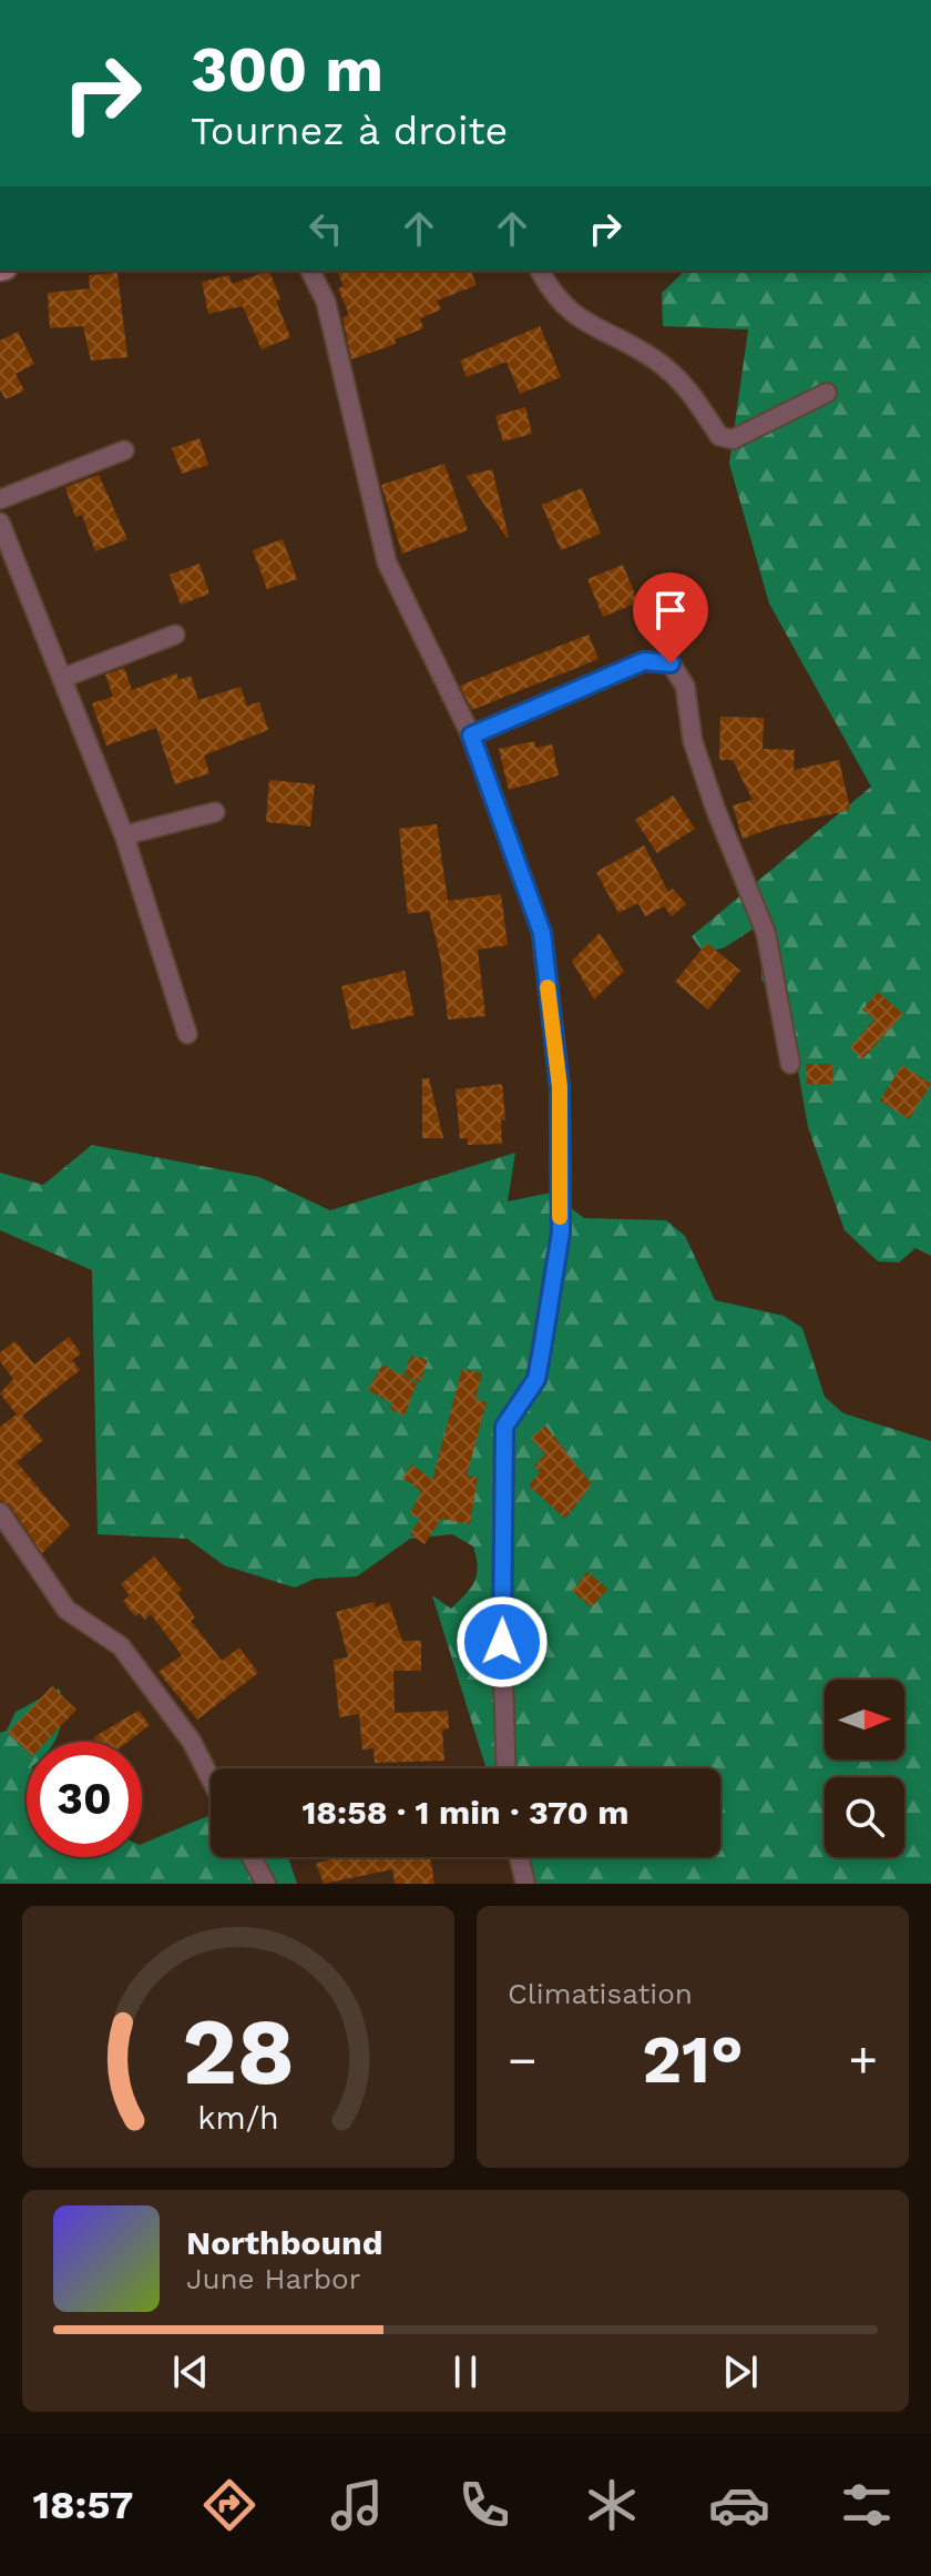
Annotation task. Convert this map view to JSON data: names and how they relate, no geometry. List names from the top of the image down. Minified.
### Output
{"north":"right","page":{"turn":["300 m","Tournez à droite"],"limit":"30","trip":"18:58 · 1 min · 370 m","tile":"Climatisation","heat":["−","21°","+"],"song":["Northbound","June Harbor"],"tabs":"18:57","gauge":["28","km/h"]}}
